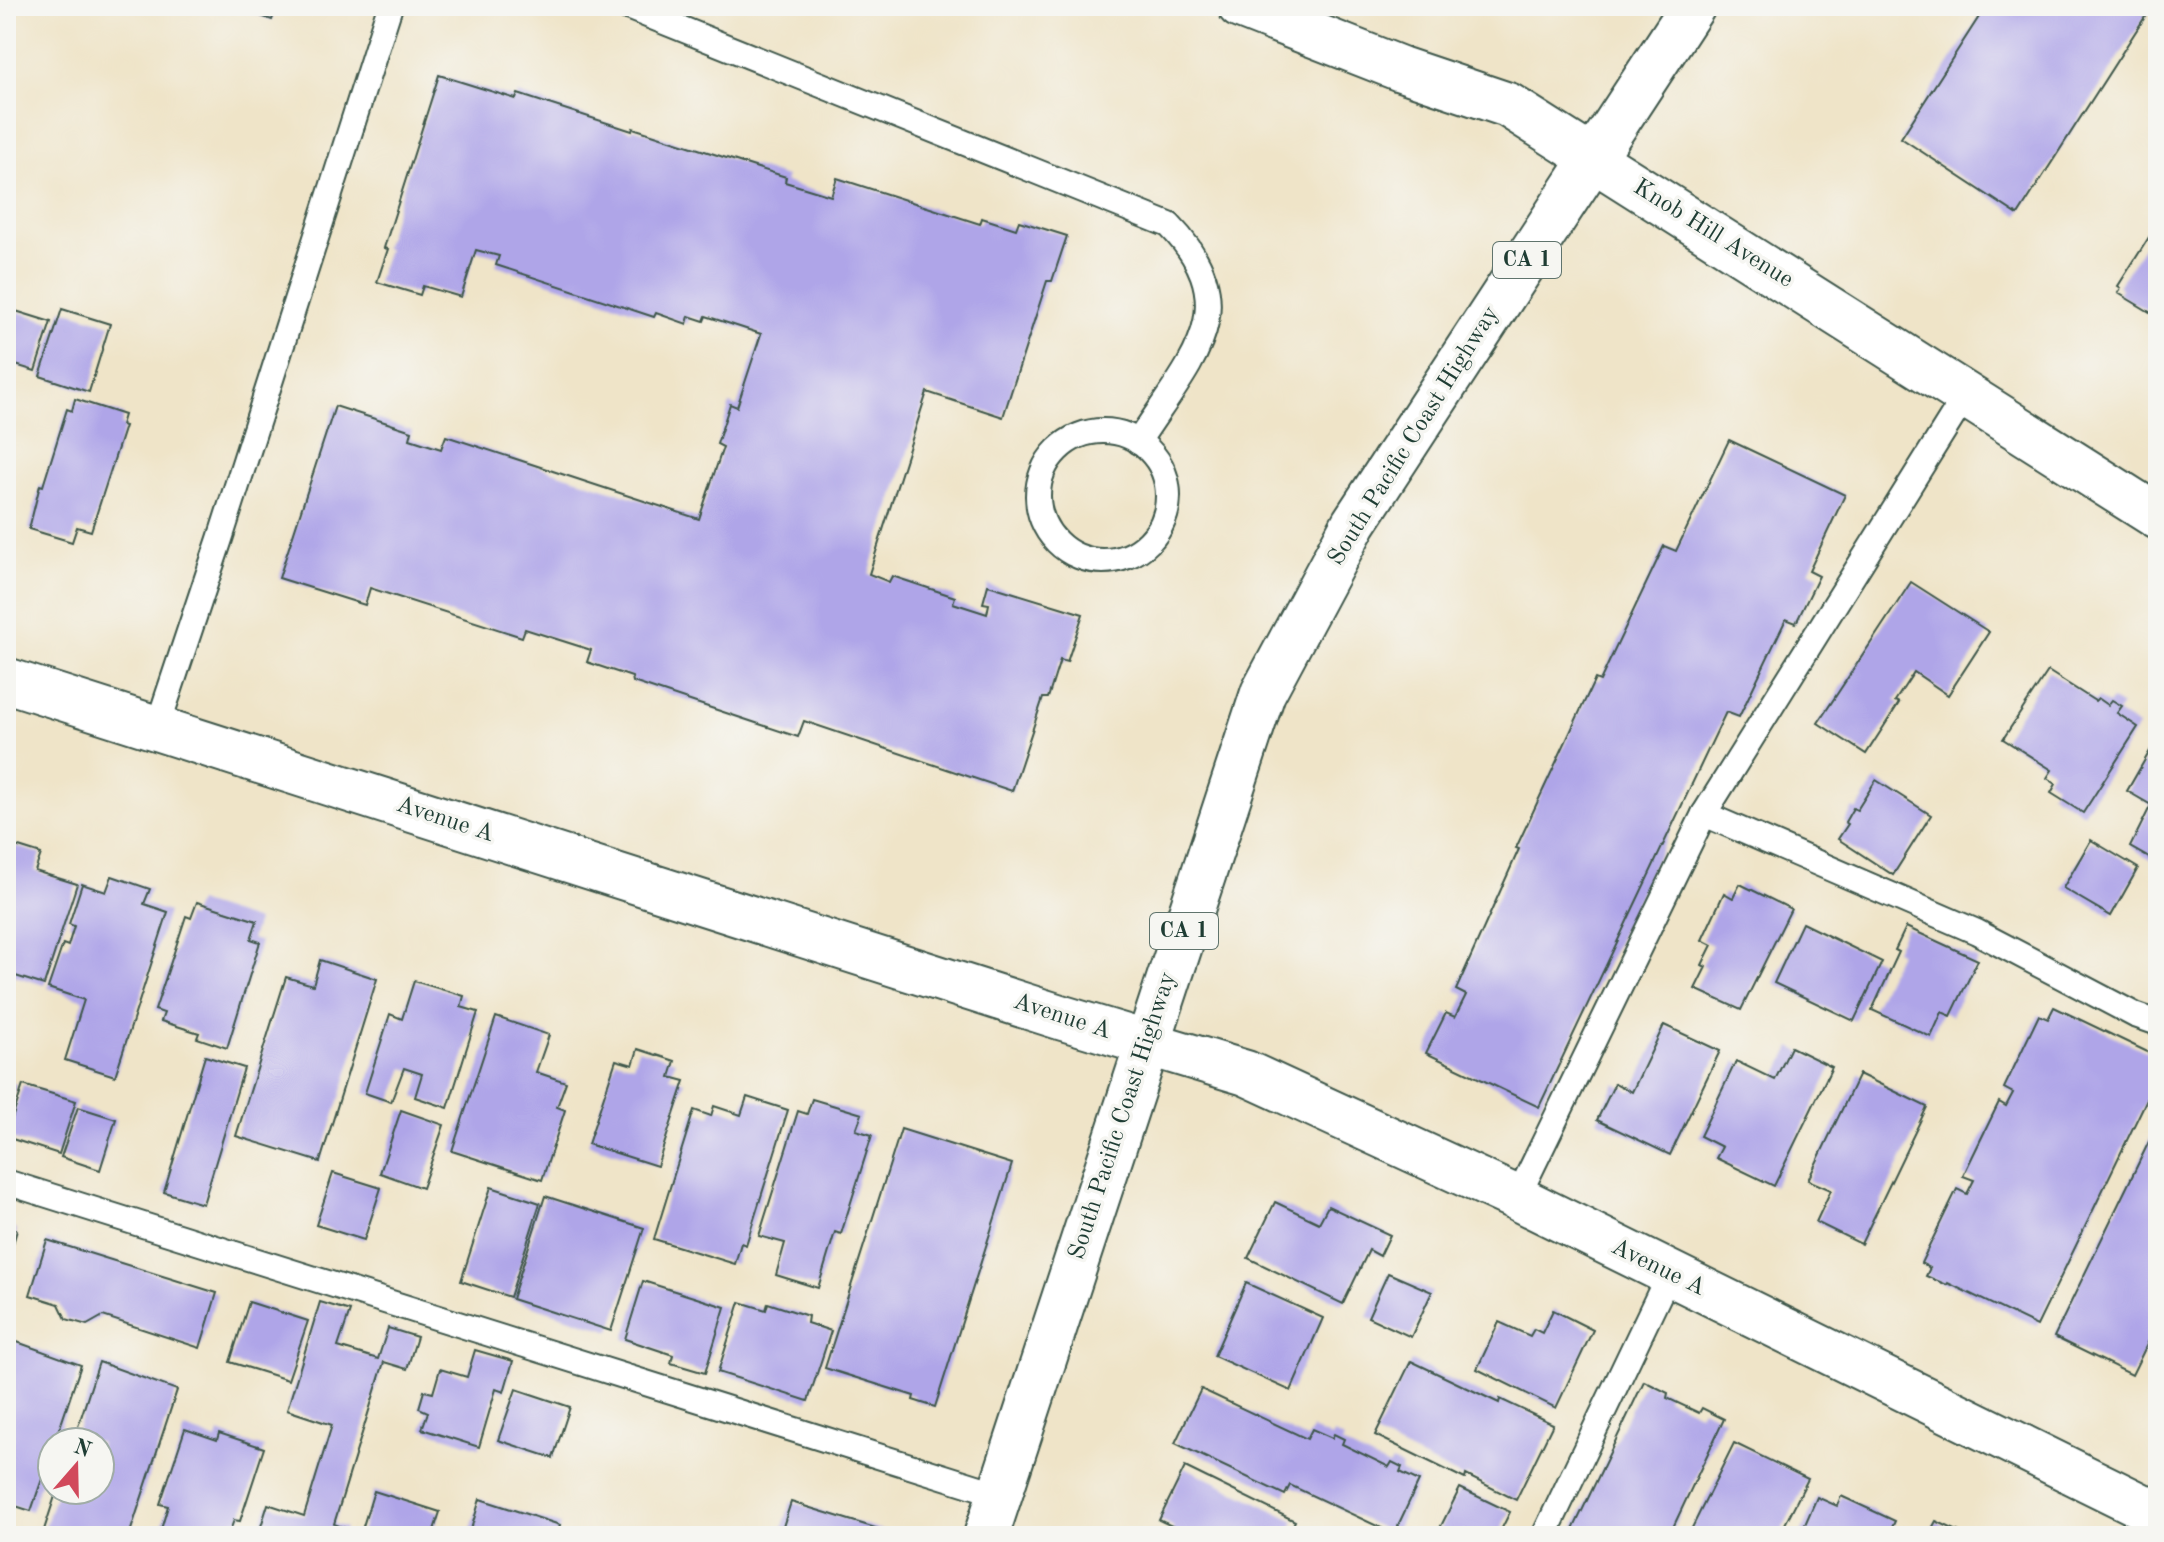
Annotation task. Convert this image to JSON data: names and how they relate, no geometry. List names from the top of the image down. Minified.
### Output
{"streets":{"main road":["Knob Hill Avenue","CA 1","South Pacific Coast Highway","Avenue A"]},"crossings":[["Knob Hill Avenue","South Pacific Coast Highway"],["South Pacific Coast Highway","Avenue A"]],"north":"top"}
